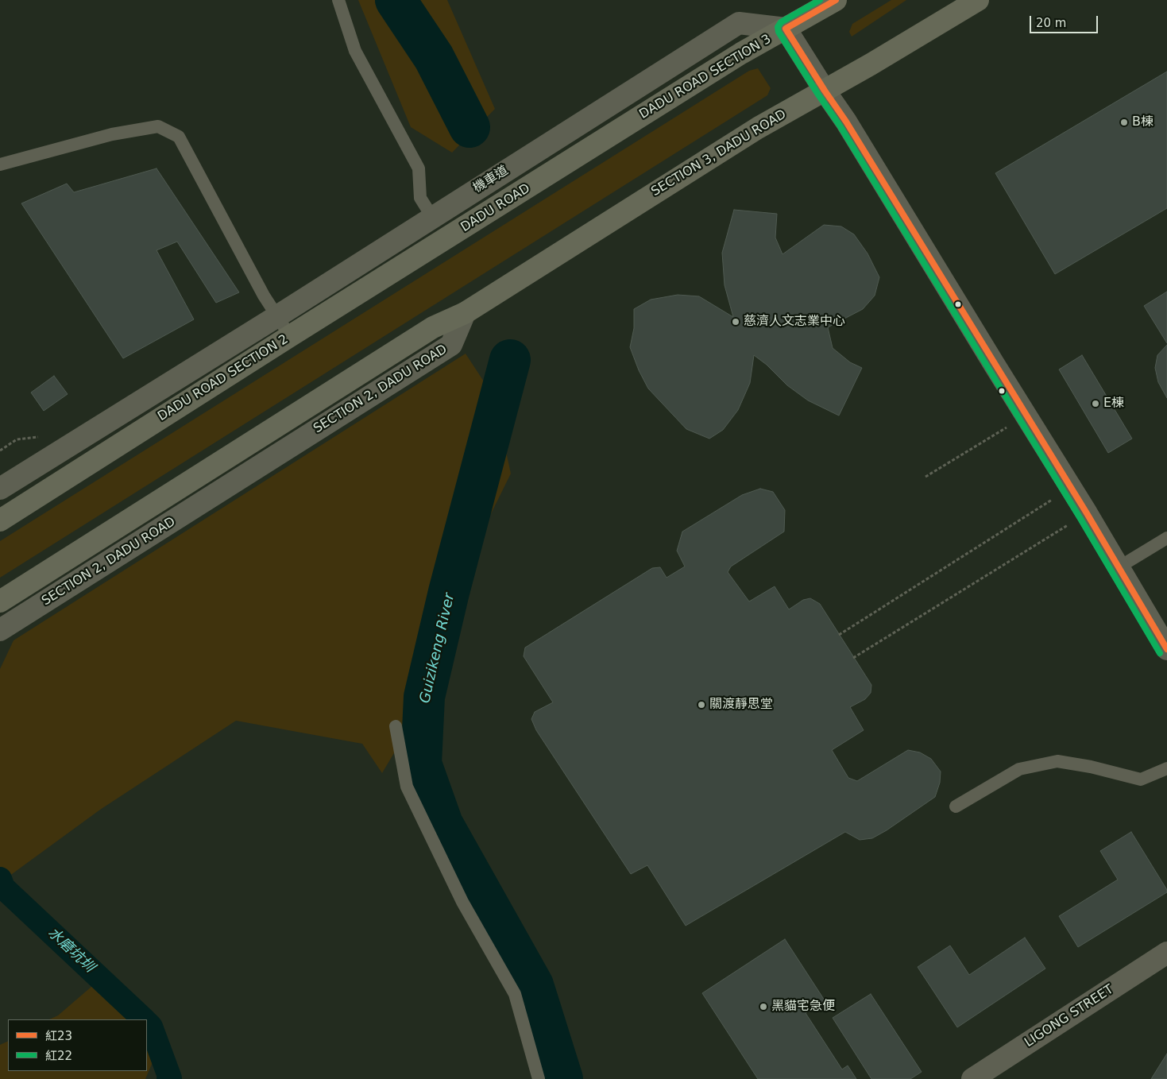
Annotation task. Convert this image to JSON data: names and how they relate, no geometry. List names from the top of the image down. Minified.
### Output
{"streets":{"main road":["DADU ROAD SECTION 3","SECTION 3, DADU ROAD","DADU ROAD","DADU ROAD SECTION 2","SECTION 2, DADU ROAD"],"street":["機車道","LIGONG STREET"]},"crossings":[["DADU ROAD SECTION 3","機車道"],["DADU ROAD SECTION 3","DADU ROAD"],["SECTION 3, DADU ROAD","SECTION 2, DADU ROAD"],["機車道","DADU ROAD SECTION 2"],["DADU ROAD","DADU ROAD SECTION 2"]],"water":["Guizikeng River","水磨坑圳"],"places":["B棟","慈濟人文志業中心","E棟","關渡靜思堂","黑貓宅急便"],"lines":["transit line 紅23","transit line 紅22"],"legend":["紅23","紅22"],"scale_bar":"20 m"}
